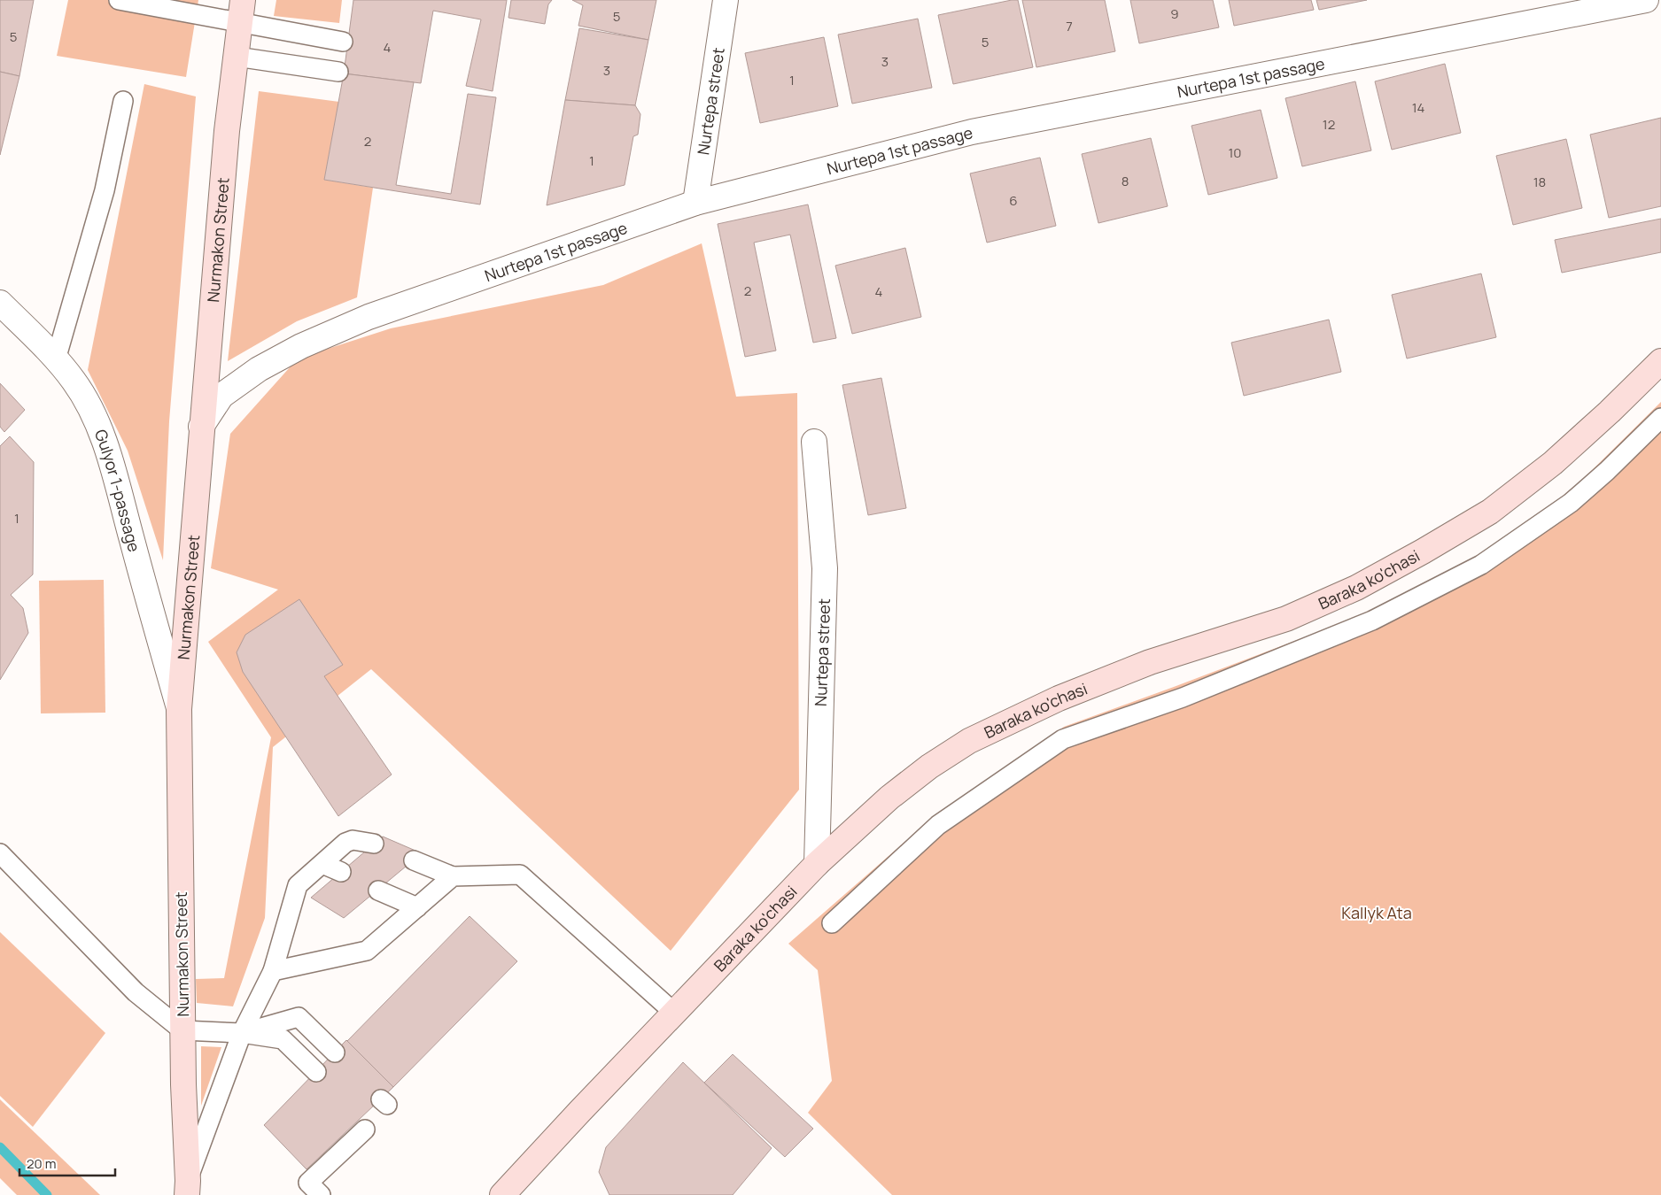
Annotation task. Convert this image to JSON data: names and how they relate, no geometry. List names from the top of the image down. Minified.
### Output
{"streets":{"main road":["Nurmakon Street","Baraka ko'chasi"],"street":["Nurtepa 1st passage","Nurtepa street","Gulyor 1-passage"]},"crossings":[["Nurtepa 1st passage","Nurtepa street"],["Nurtepa 1st passage","Nurmakon Street"],["Nurtepa street","Baraka ko'chasi"],["Nurmakon Street","Gulyor 1-passage"]],"parks":["Kallyk Ata"],"house_numbers":["9","5","7","5","5","4","3","3","1","14","12","2","10","1","8","18","6","2","4","1"],"scale_bar":"20 m"}
